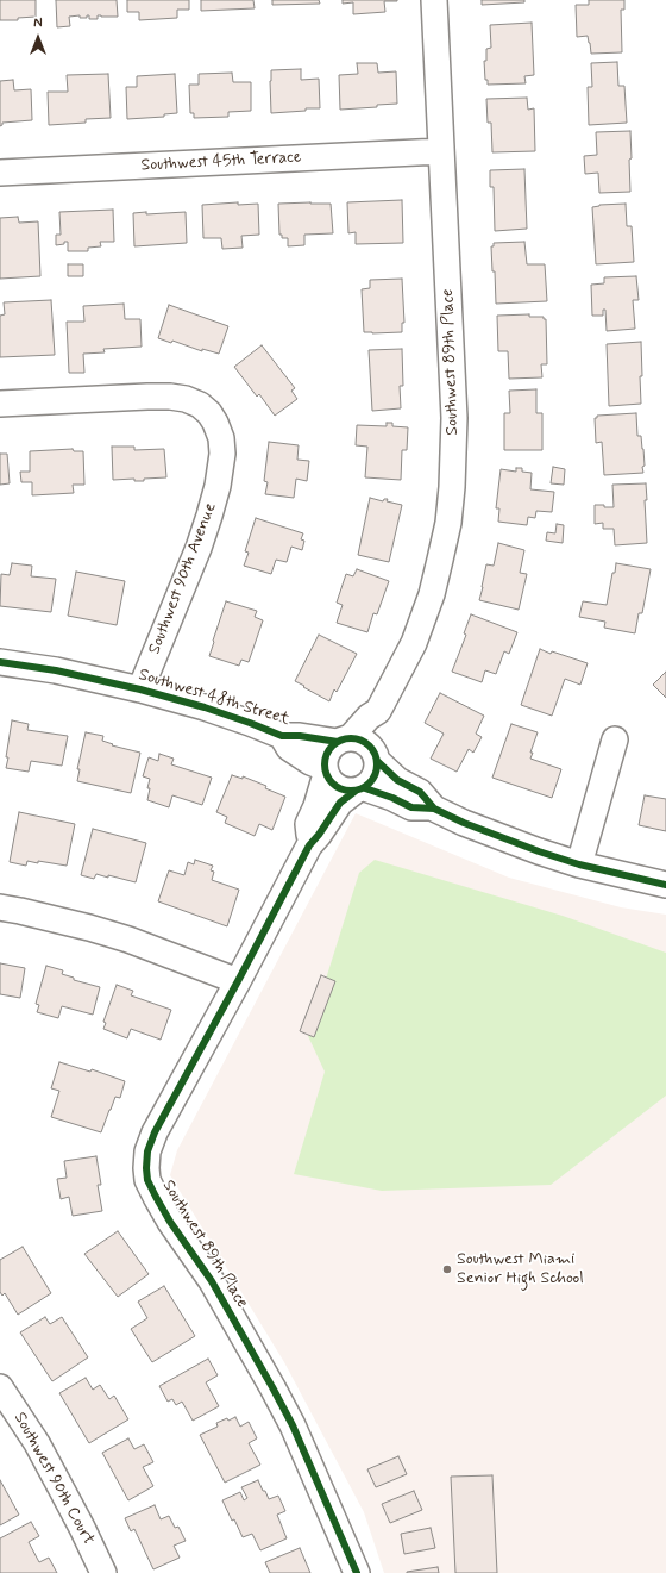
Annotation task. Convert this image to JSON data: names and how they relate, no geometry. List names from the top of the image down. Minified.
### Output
{"streets":{"street":["Southwest 45th Terrace","Southwest 89th Place","Southwest 90th Avenue","Southwest 48th Street","Southwest 90th Court"]},"crossings":[["Southwest 45th Terrace","Southwest 89th Place"],["Southwest 89th Place","Southwest 48th Street"],["Southwest 90th Avenue","Southwest 48th Street"]],"places":["Southwest Miami Senior High School"],"north":"top"}
